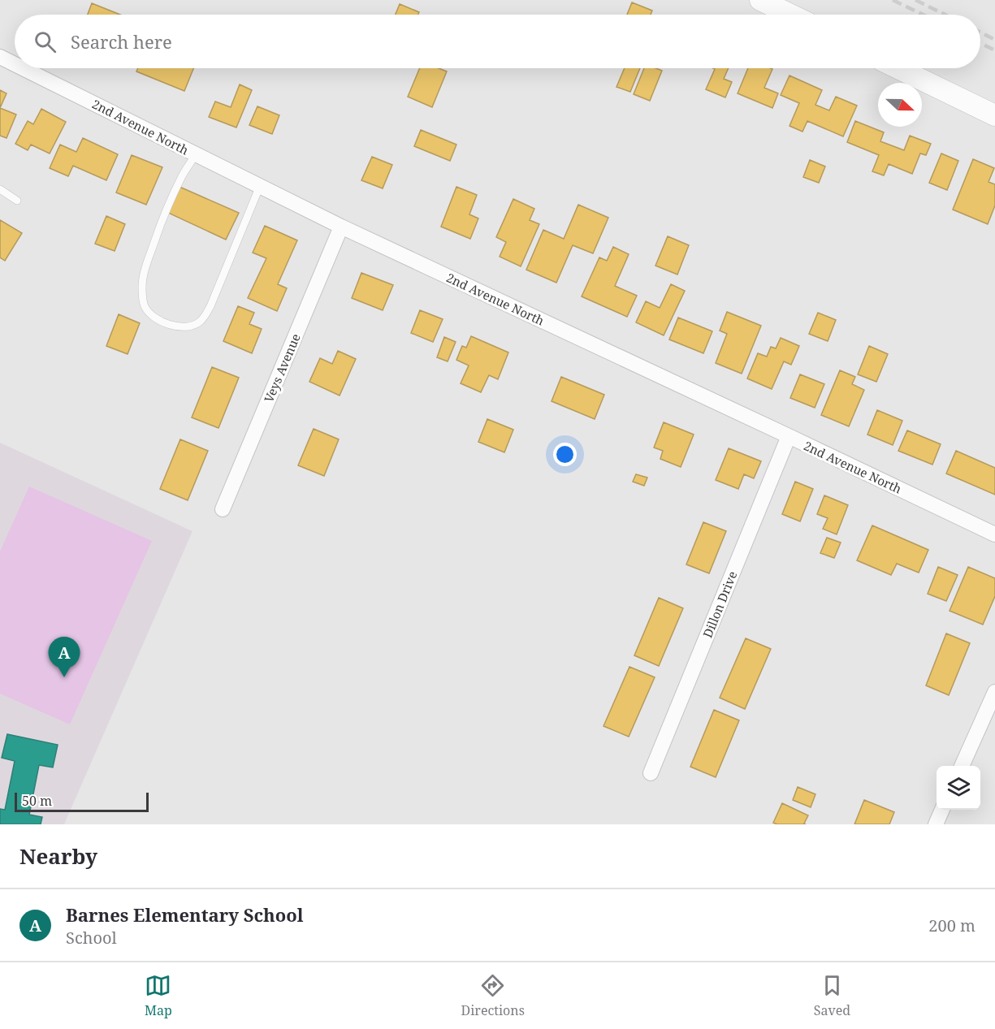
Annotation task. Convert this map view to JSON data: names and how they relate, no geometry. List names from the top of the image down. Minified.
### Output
{"streets":{"street":["2nd Avenue North","Veys Avenue","Dillon Drive"]},"crossings":[["2nd Avenue North","Veys Avenue"],["2nd Avenue North","Dillon Drive"]],"scale_bar":"50 m","north":"right","page":{"search":"Search here","pins":"A","scale":"50 m","heading":"Nearby","list":[{"mark":"A","name":"Barnes Elementary School","note":"School","value":"200 m"}],"nav":["Map","Directions","Saved"]}}
